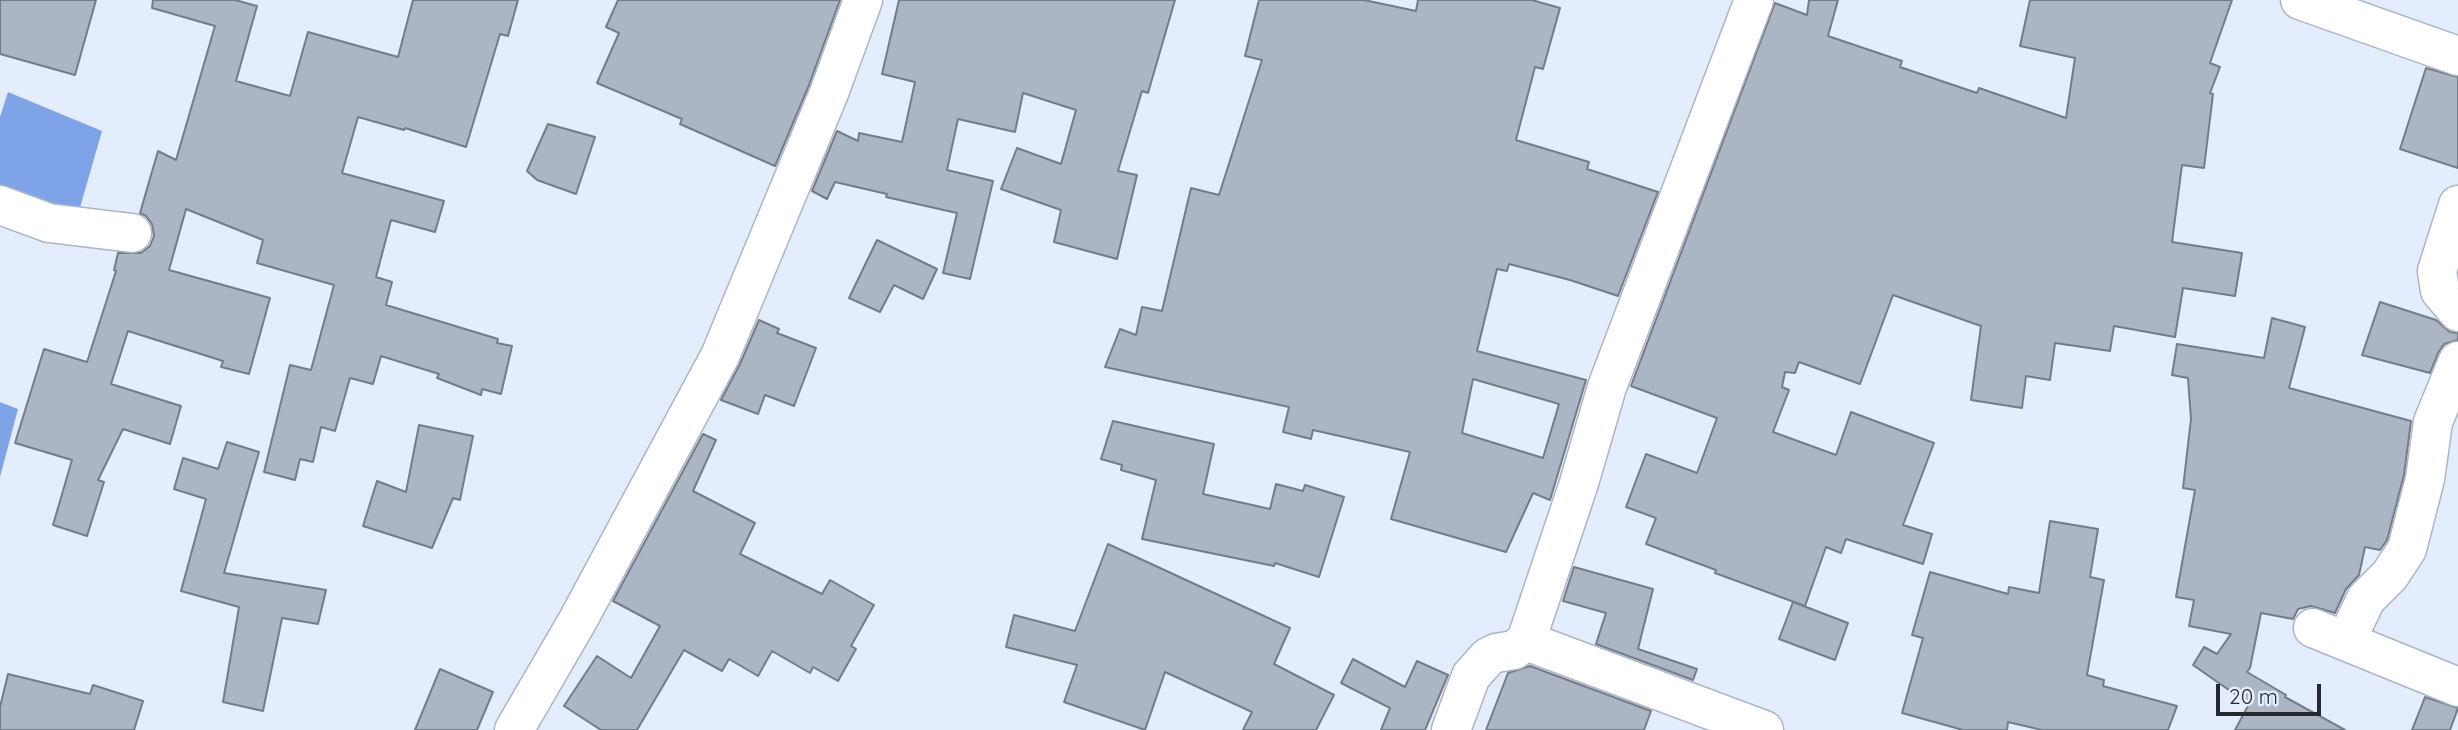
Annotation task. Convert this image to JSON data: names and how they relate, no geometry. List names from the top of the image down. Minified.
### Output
{"scale_bar":"20 m"}
